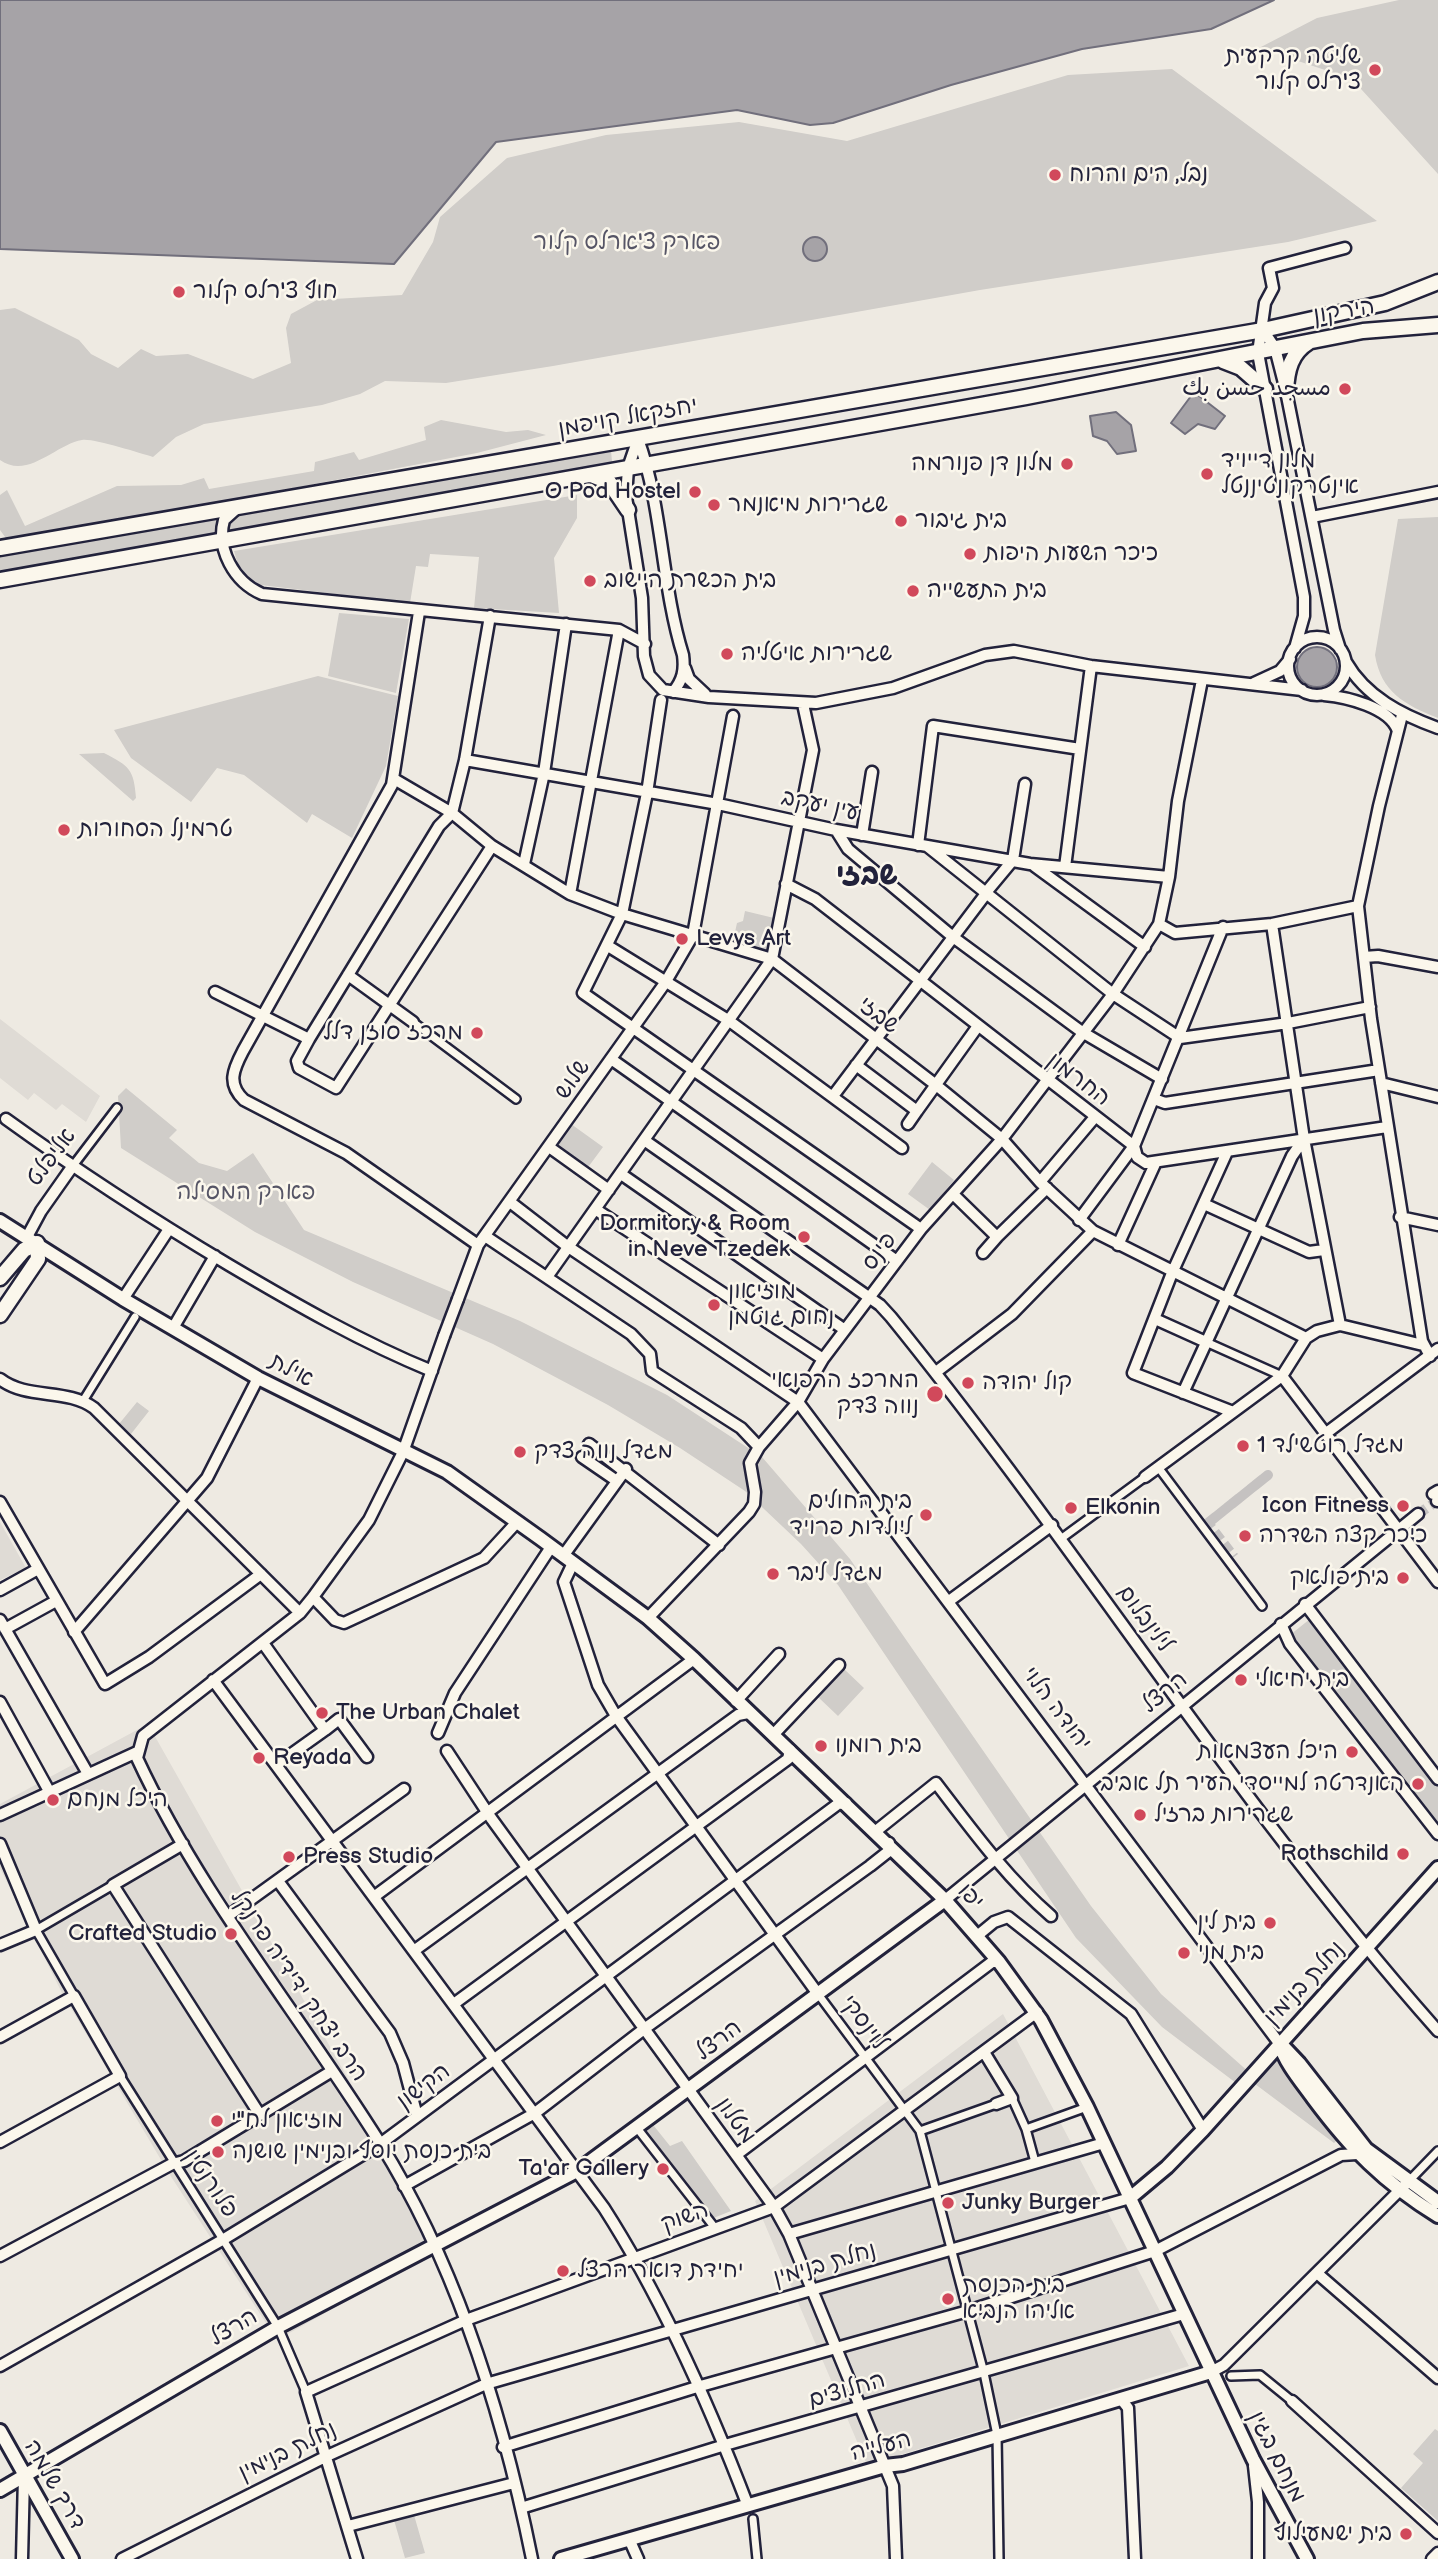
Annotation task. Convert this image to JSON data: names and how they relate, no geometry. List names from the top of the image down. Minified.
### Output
{"streets":{"main road":["הירקון","יחזקאל קויפמן","אליפלט"],"street":["עין יעקב","שבזי","שלוש","החרמון","פינס","אילת","לילינבלום","הרצל","יהודה הלוי","יפו","נחלת בנימין","הרב יצחק ידידיה פרנקל","לוינסקי","הקישון","מטלון","פלורנטין","השוק","החלוצים","העלייה","מנחם בגין","דרך שלמה"]},"crossings":[["עין יעקב","שלוש"],["עין יעקב","פינס"],["שבזי","שלוש"],["שבזי","פינס"],["שלוש","אילת"],["שלוש","יהודה הלוי"],["שלוש","הרב יצחק ידידיה פרנקל"],["החרמון","פינס"],["אליפלט","אילת"],["פינס","לילינבלום"],["פינס","יהודה הלוי"],["פינס","יפו"],["אילת","יפו"],["אילת","לוינסקי"],["לילינבלום","הרצל"],["לילינבלום","נחלת בנימין"],["הרצל","יהודה הלוי"],["הרצל","יפו"],["הרצל","הרב יצחק ידידיה פרנקל"],["הרצל","לוינסקי"],["הרצל","מטלון"],["הרצל","פלורנטין"],["הרצל","דרך שלמה"],["יהודה הלוי","נחלת בנימין"],["יפו","נחלת בנימין"],["יפו","לוינסקי"],["יפו","הקישון"],["יפו","השוק"],["יפו","החלוצים"],["יפו","העלייה"],["יפו","מנחם בגין"],["נחלת בנימין","הרב יצחק ידידיה פרנקל"],["נחלת בנימין","לוינסקי"],["נחלת בנימין","מטלון"],["נחלת בנימין","פלורנטין"],["הרב יצחק ידידיה פרנקל","הקישון"],["הרב יצחק ידידיה פרנקל","השוק"],["הרב יצחק ידידיה פרנקל","החלוצים"],["לוינסקי","הקישון"],["לוינסקי","השוק"],["לוינסקי","החלוצים"],["לוינסקי","העלייה"],["הקישון","מטלון"],["הקישון","פלורנטין"],["מטלון","השוק"],["מטלון","החלוצים"],["מטלון","העלייה"],["פלורנטין","השוק"],["העלייה","מנחם בגין"]],"districts":["שבזי"],"parks":["פארק צ'ארלס קלור","פארק המסילה"],"places":["שליטה קרקעית צ'רלס קלור","נבל, הים והרוח","חוף צ'רלס קלור","مسجد حسن بك","מלון דן פנורמה","מלון דייויד אינטרקונטיננטל","O Pod Hostel","שגרירות מיאנמר","בית גיבור","כיכר השעות היפות","בית הכשרת היישוב","בית התעשייה","שגרירות איטליה","טרמינל הסחורות","Levys Art","מרכז סוזן דלל","Dormitory & Room in Neve Tzedek","מוזיאון נחום גוטמן","קול יהודה","המרכז הרפואי נווה צדק","מגדל רוטשילד 1","מגדל נווה צדק","Icon Fitness","Elkonin","בית החולים ליולדות פרויד","כיכר קצה השדרה","מגדל ליבר","בית פולאק","בית יחיאלי","The Urban Chalet","בית רומנו","היכל העצמאות","Reyada","האנדרטה למייסדי העיר תל אביב","היכל מנחם","שגרירות ברזיל","Rothschild","Press Studio","בית לין","Crafted Studio","בית מני","מוזיאון לח\"י","בית כנסת יוסף ובנימין שושנה","Ta'ar Gallery","Junky Burger","יחידת דואר הרצל","בית הכנסת אליהו הנביא","בית ישמעילוף"]}
